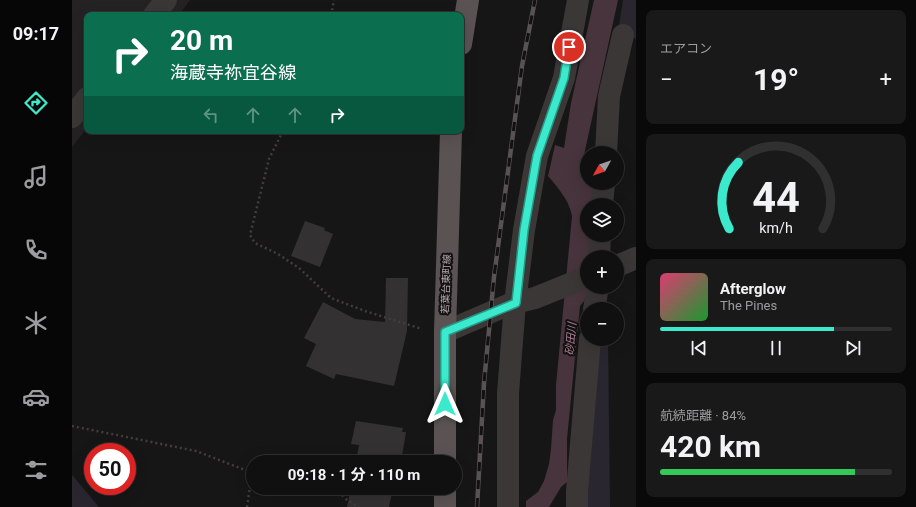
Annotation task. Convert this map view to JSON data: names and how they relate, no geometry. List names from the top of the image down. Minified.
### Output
{"streets":{"main road":["若葉台東町線"]},"water":["砂田川"],"north":"bottom left","page":{"tabs":"09:17","tile":["エアコン",["航続距離 · 84%","420 km"]],"turn":["20 m","海蔵寺祢宜谷線"],"heat":["−","19°","+"],"map_buttons":["+","−"],"song":["Afterglow","The Pines"],"limit":"50","trip":"09:18 · 1 分 · 110 m","gauge":["44","km/h"]}}
